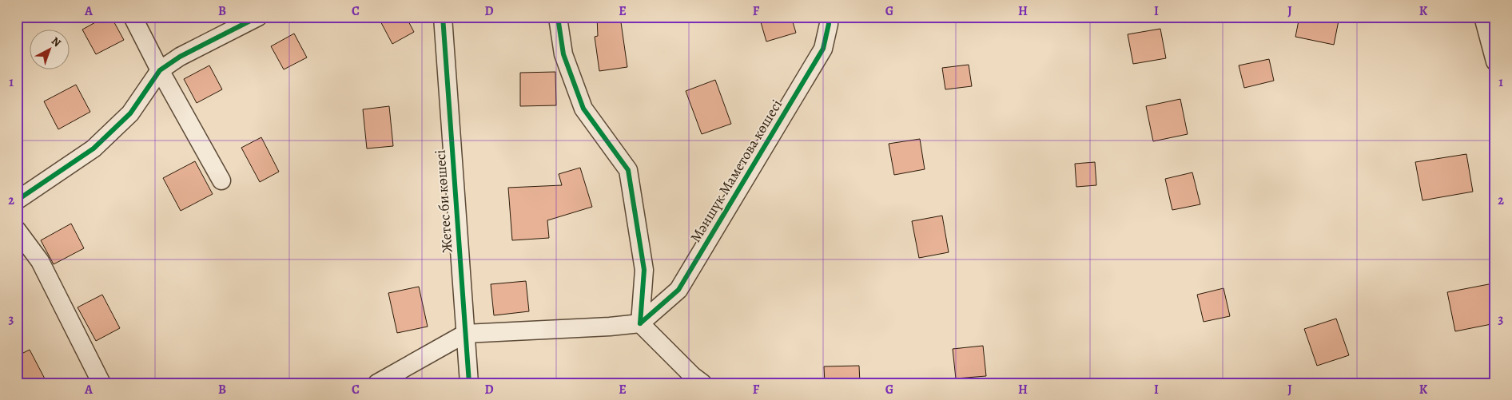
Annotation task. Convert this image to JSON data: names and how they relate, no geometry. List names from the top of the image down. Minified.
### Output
{"streets":{"street":["Мәншүк Маметова көшесі","Жетес би көшесі"]},"north":"top right","grid":{"columns":["A","B","C","D","E","F","G","H","I","J","K"],"rows":["1","2","3"]}}
